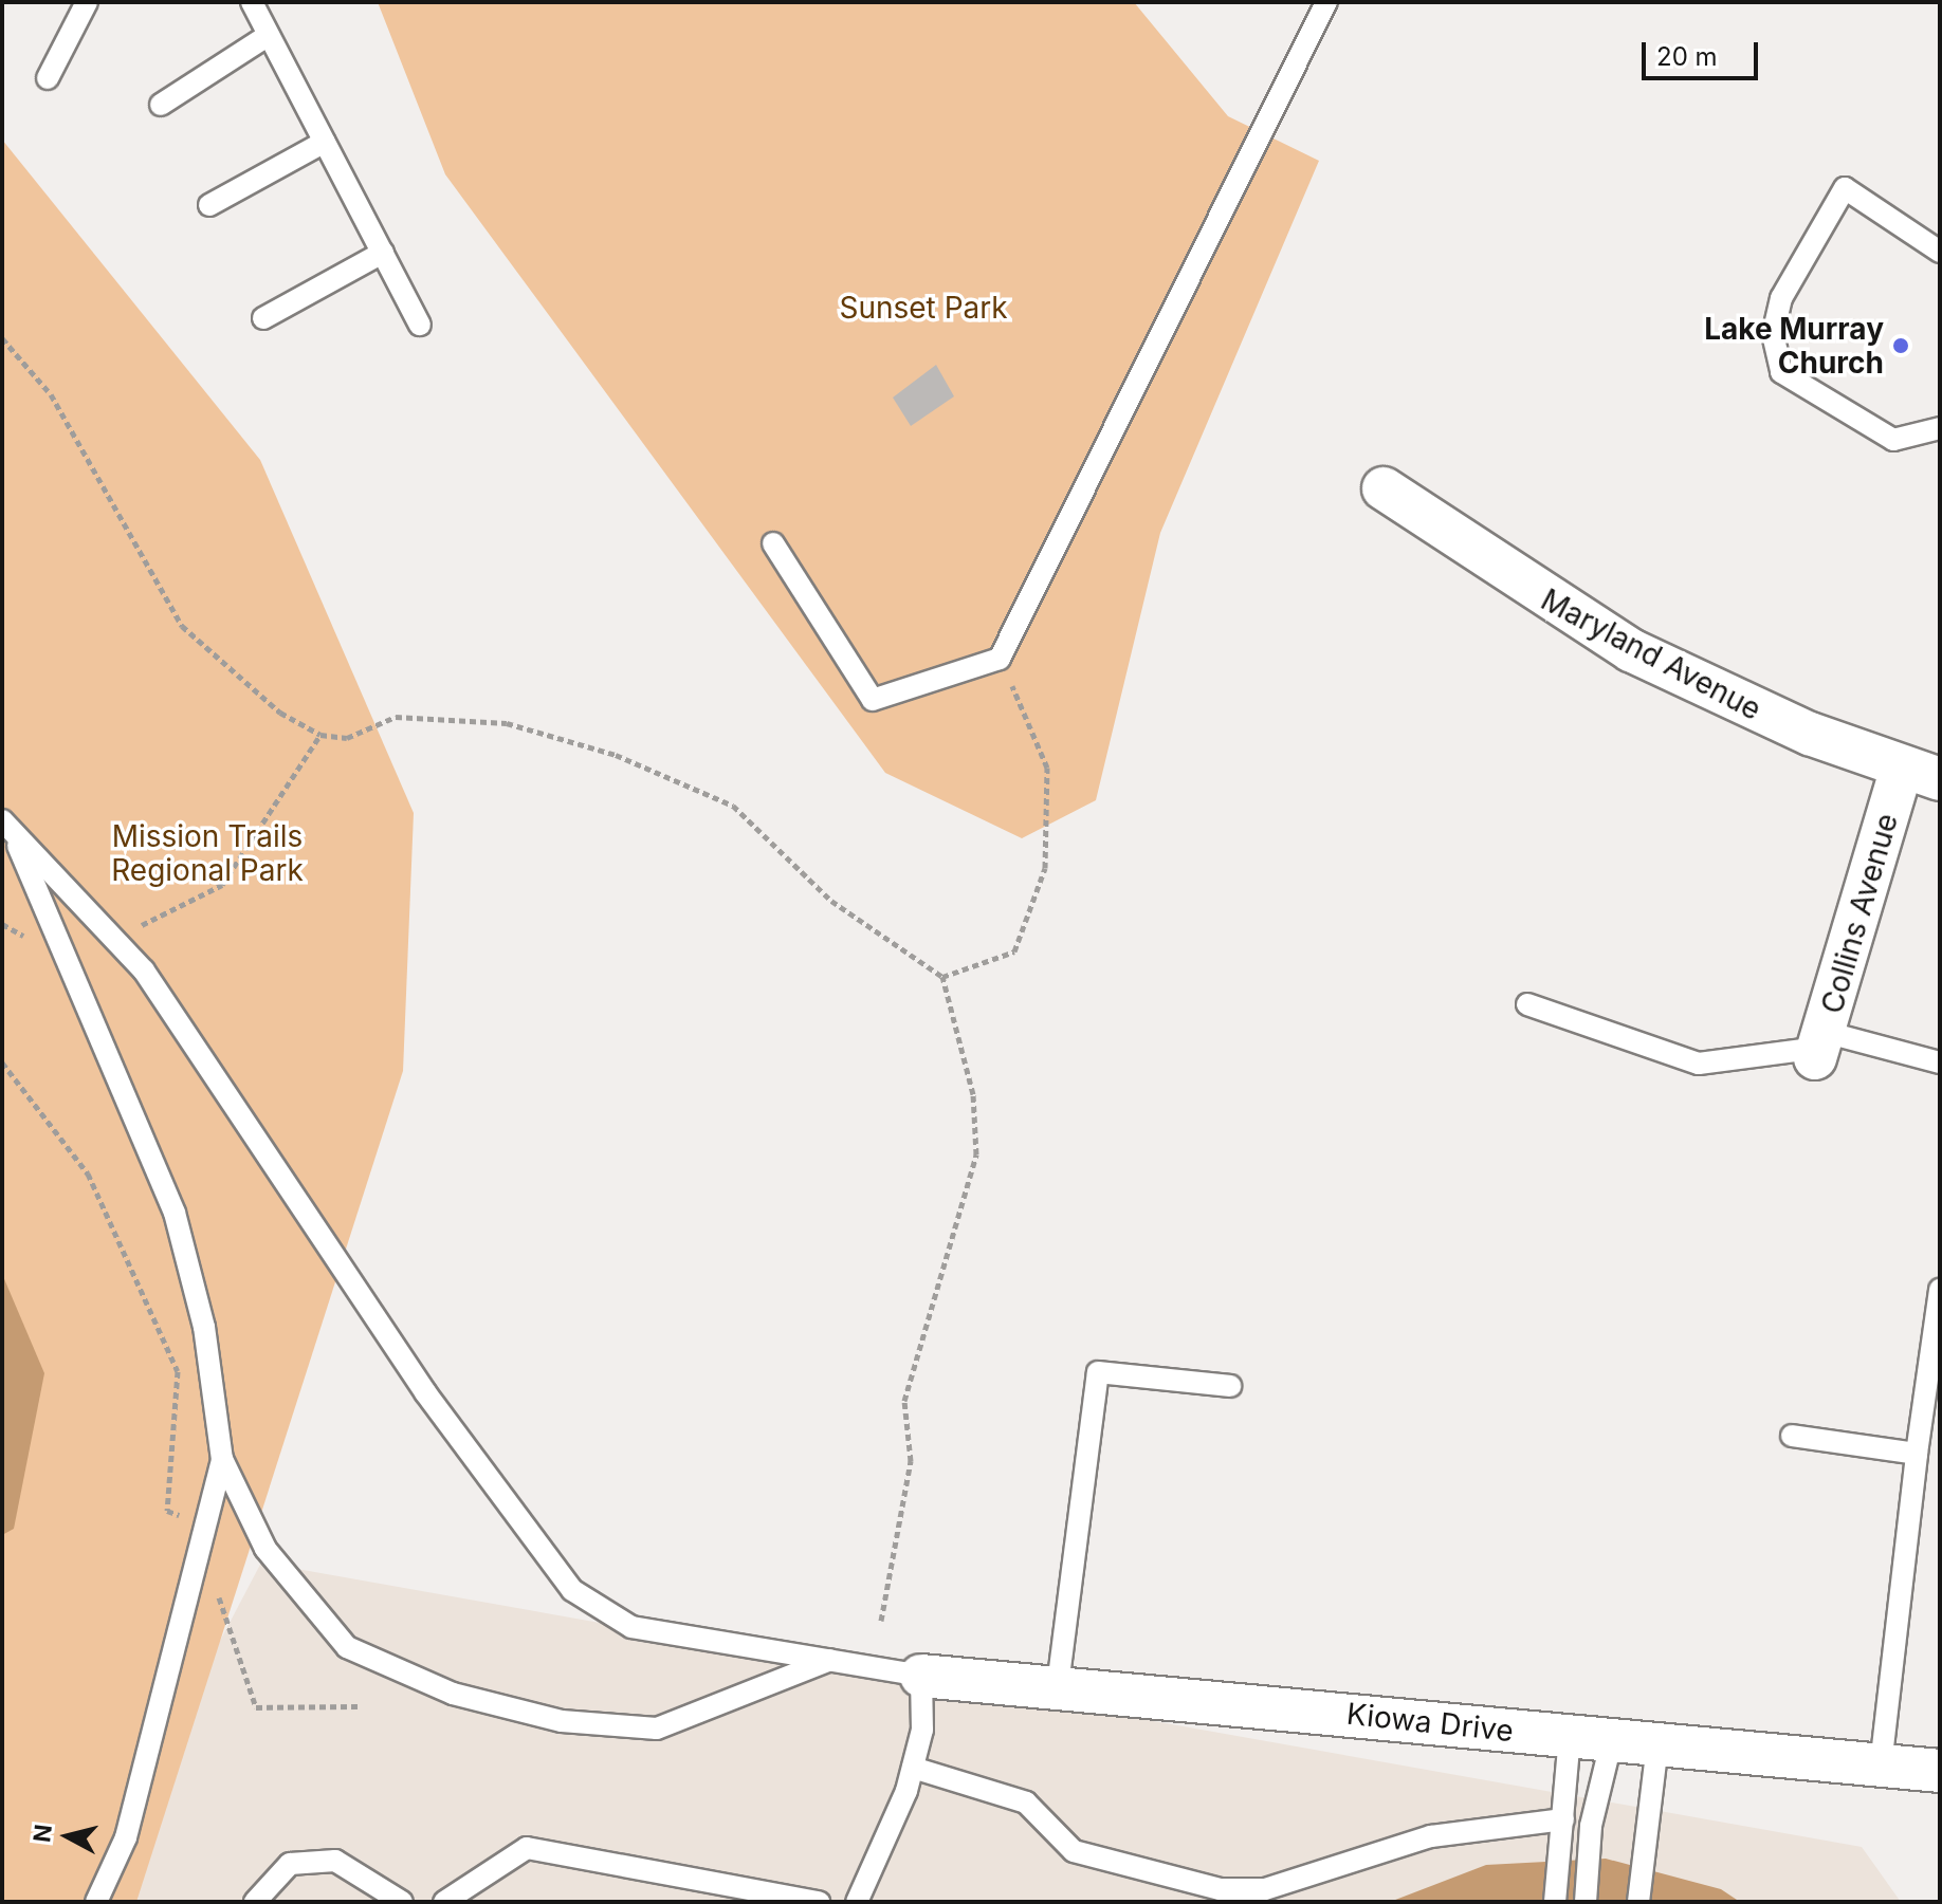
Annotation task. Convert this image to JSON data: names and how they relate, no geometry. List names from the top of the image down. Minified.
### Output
{"streets":{"street":["Maryland Avenue","Collins Avenue","Kiowa Drive"]},"crossings":[["Maryland Avenue","Collins Avenue"]],"parks":["Sunset Park","Mission Trails Regional Park"],"places":["Lake Murray Church"],"scale_bar":"20 m","north":"left"}
